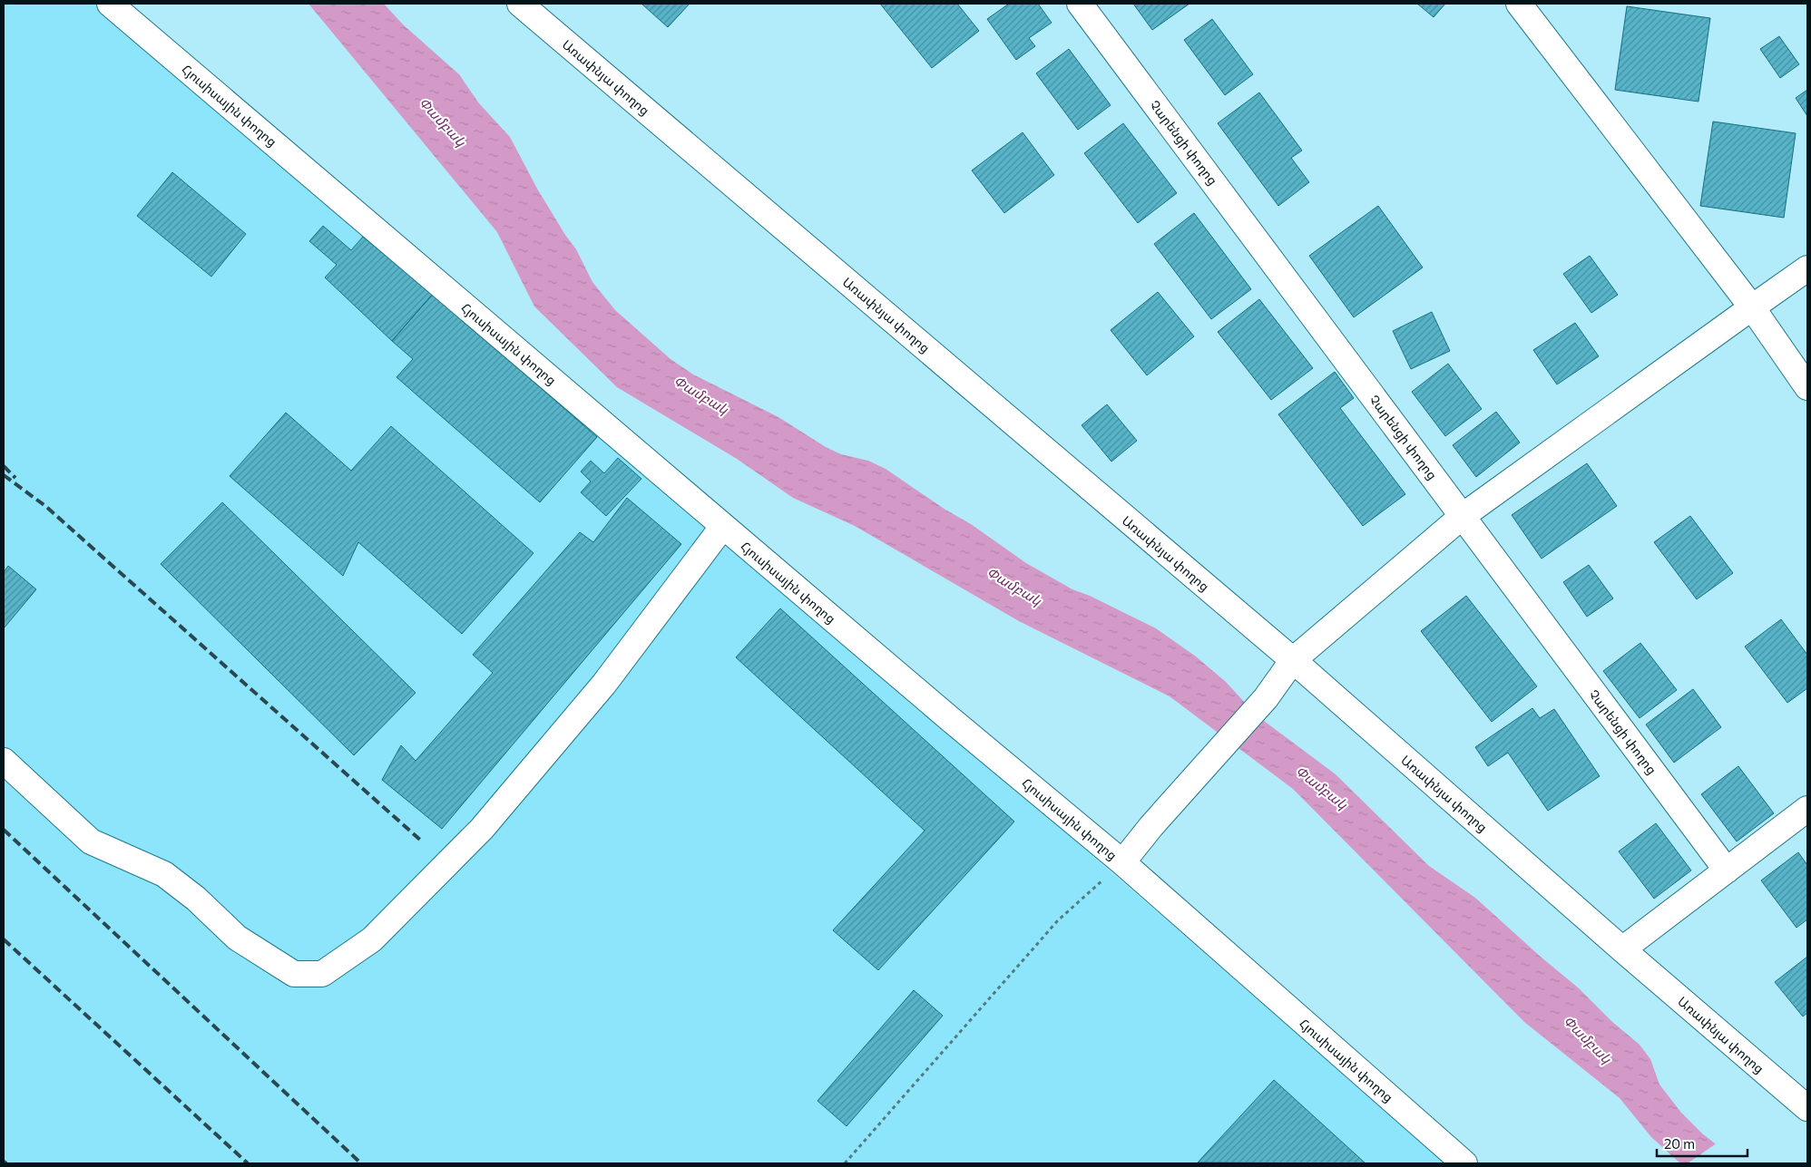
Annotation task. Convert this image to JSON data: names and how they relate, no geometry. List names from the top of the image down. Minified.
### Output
{"streets":{"street":["Առափնյա փողոց","Հյուսիսային փողոց","Չարենցի փողոց"]},"water":["Փամբակ"],"scale_bar":"20 m"}
